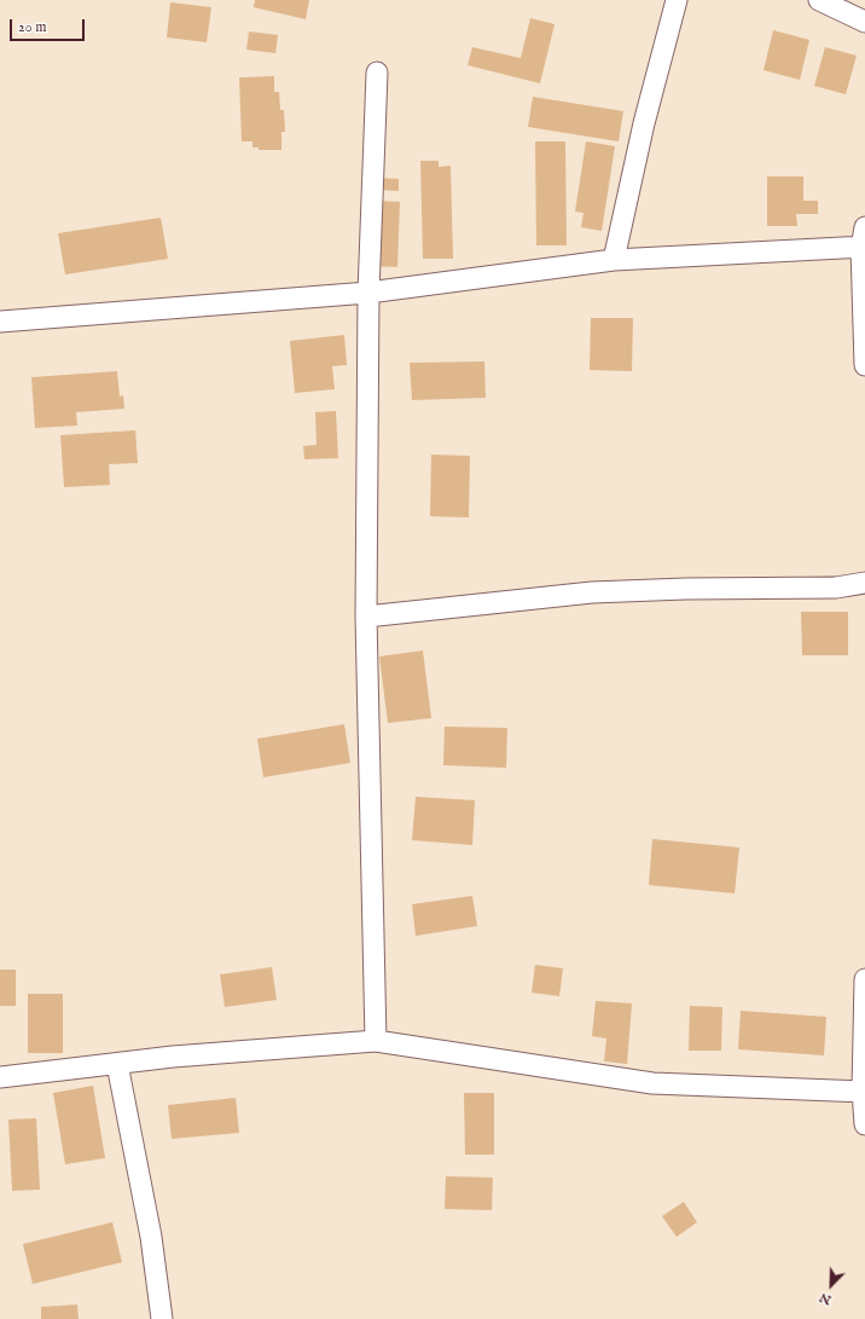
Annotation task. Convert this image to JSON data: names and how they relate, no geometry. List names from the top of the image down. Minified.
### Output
{"scale_bar":"20 m","north":"bottom left"}
